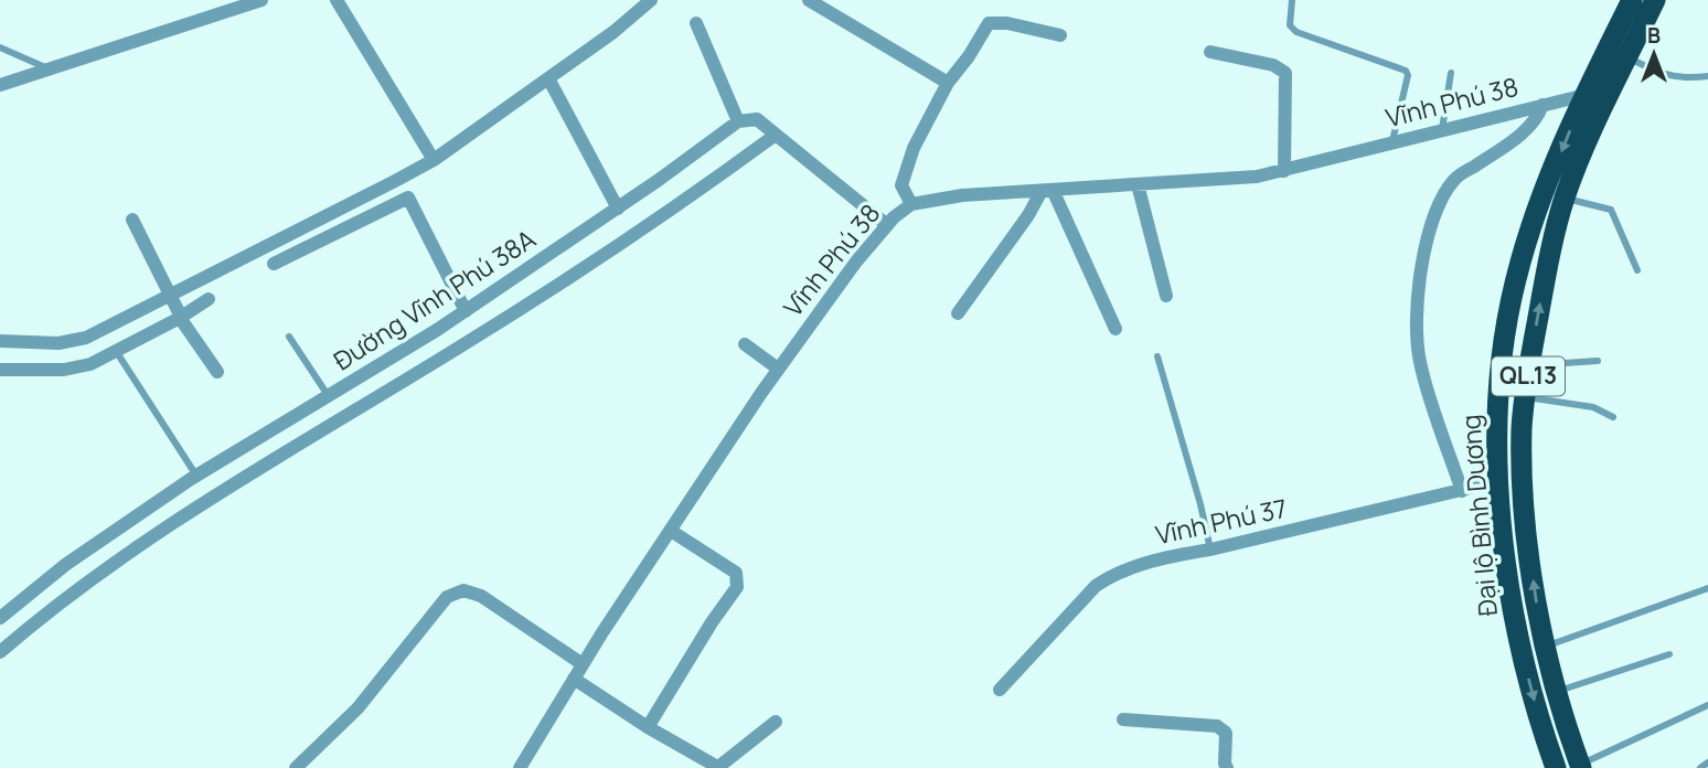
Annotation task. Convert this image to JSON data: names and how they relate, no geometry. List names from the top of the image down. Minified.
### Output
{"streets":{"highway":["QL.13","Đại lộ Bình Dương"],"street":["Vĩnh Phú 38","Đường Vĩnh Phú 38A","Vĩnh Phú 37"]},"crossings":[["Vĩnh Phú 38","Đại lộ Bình Dương"],["Đại lộ Bình Dương","Vĩnh Phú 37"]],"north":"top"}
